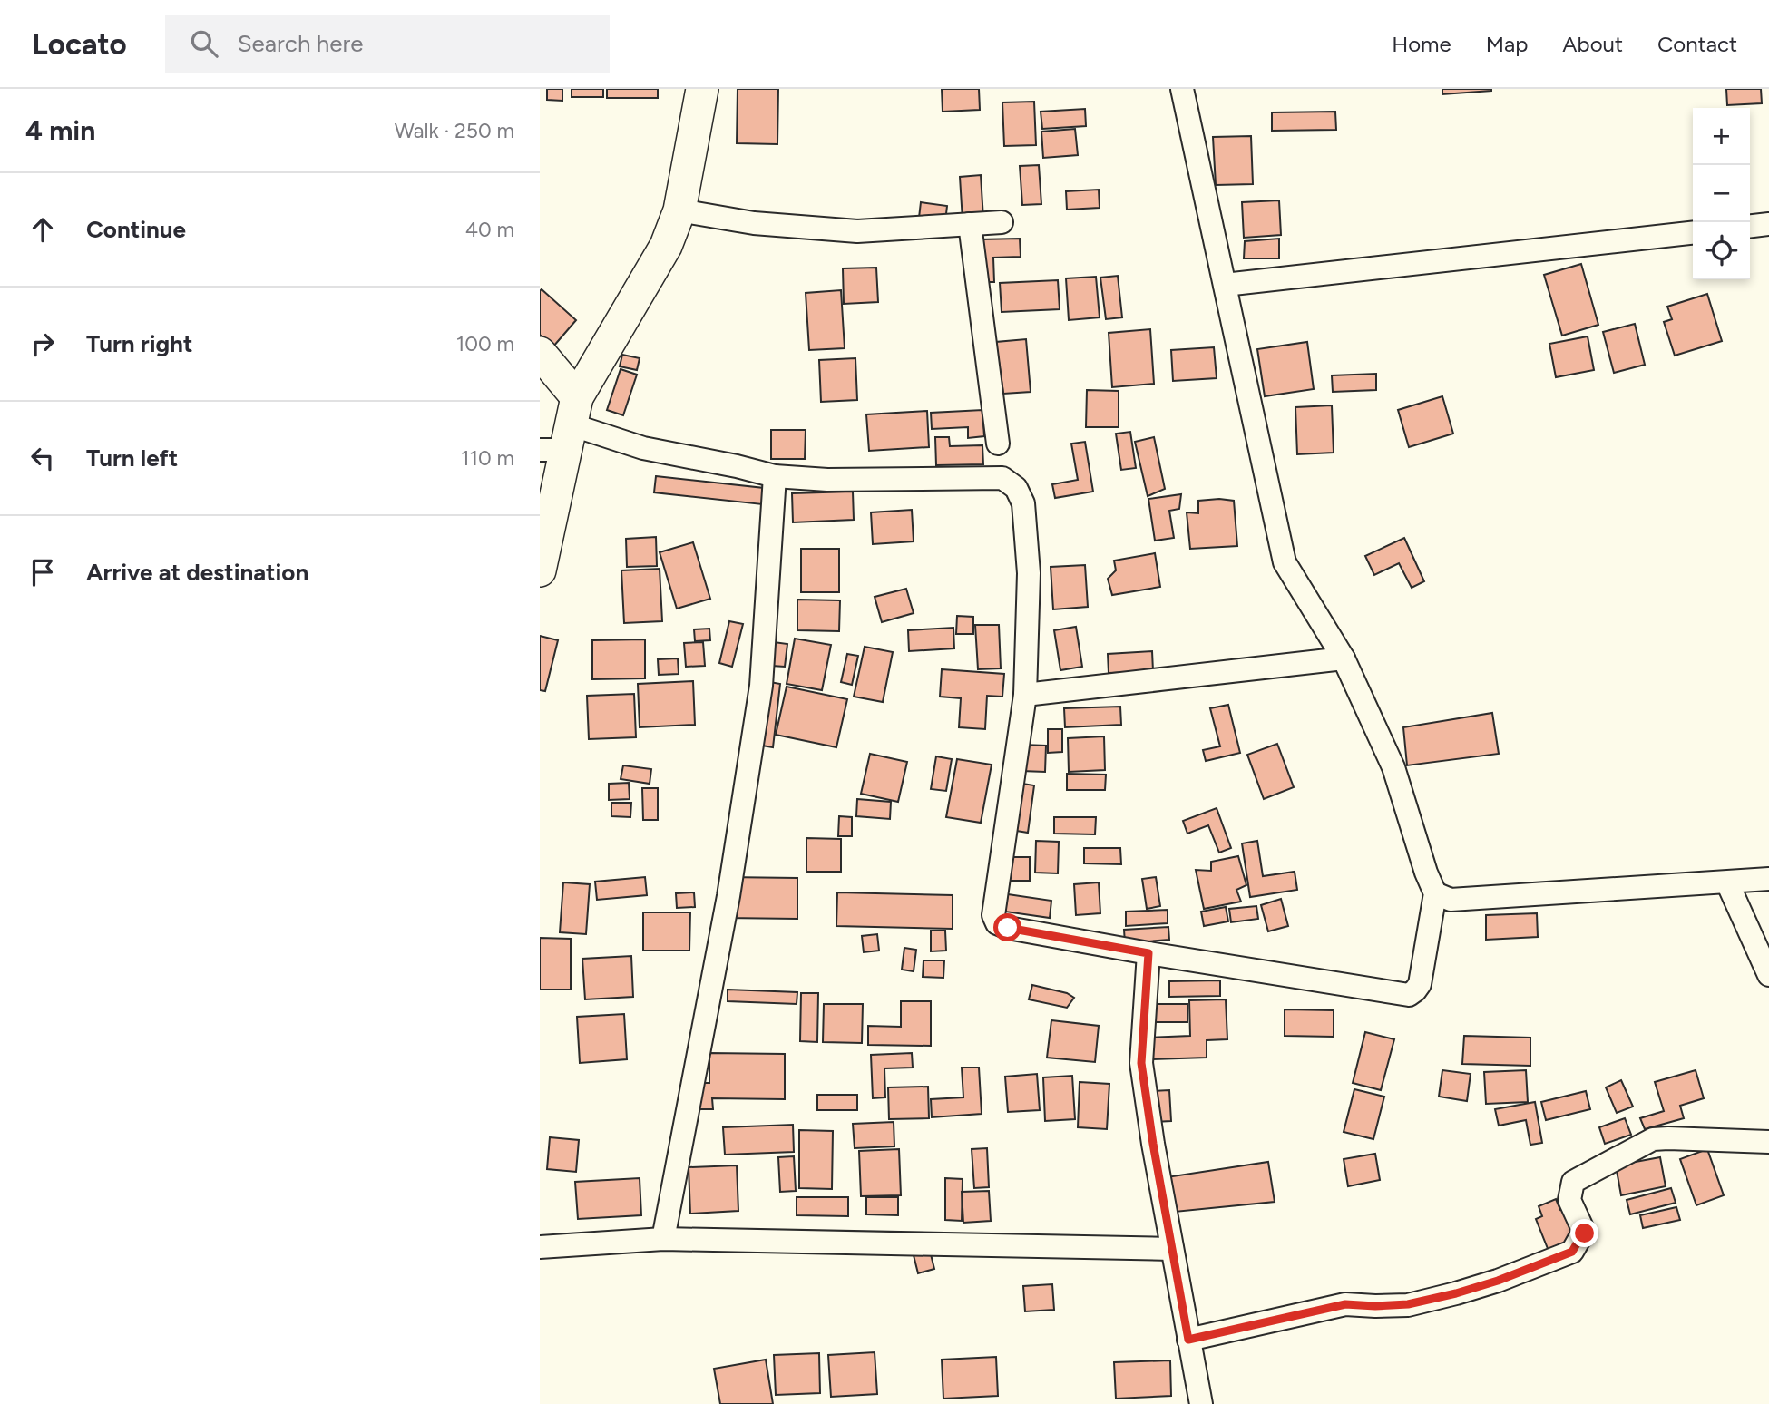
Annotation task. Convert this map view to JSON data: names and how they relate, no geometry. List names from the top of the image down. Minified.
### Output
{"page":{"header":"Locato","search":"Search here","nav":["Home","Map","About","Contact"],"heading":["4 min","Walk · 250 m"],"map_buttons":["+","−"],"list":[["Continue","40 m"],["Turn right","100 m"],["Turn left","110 m"],"Arrive at destination"]}}
